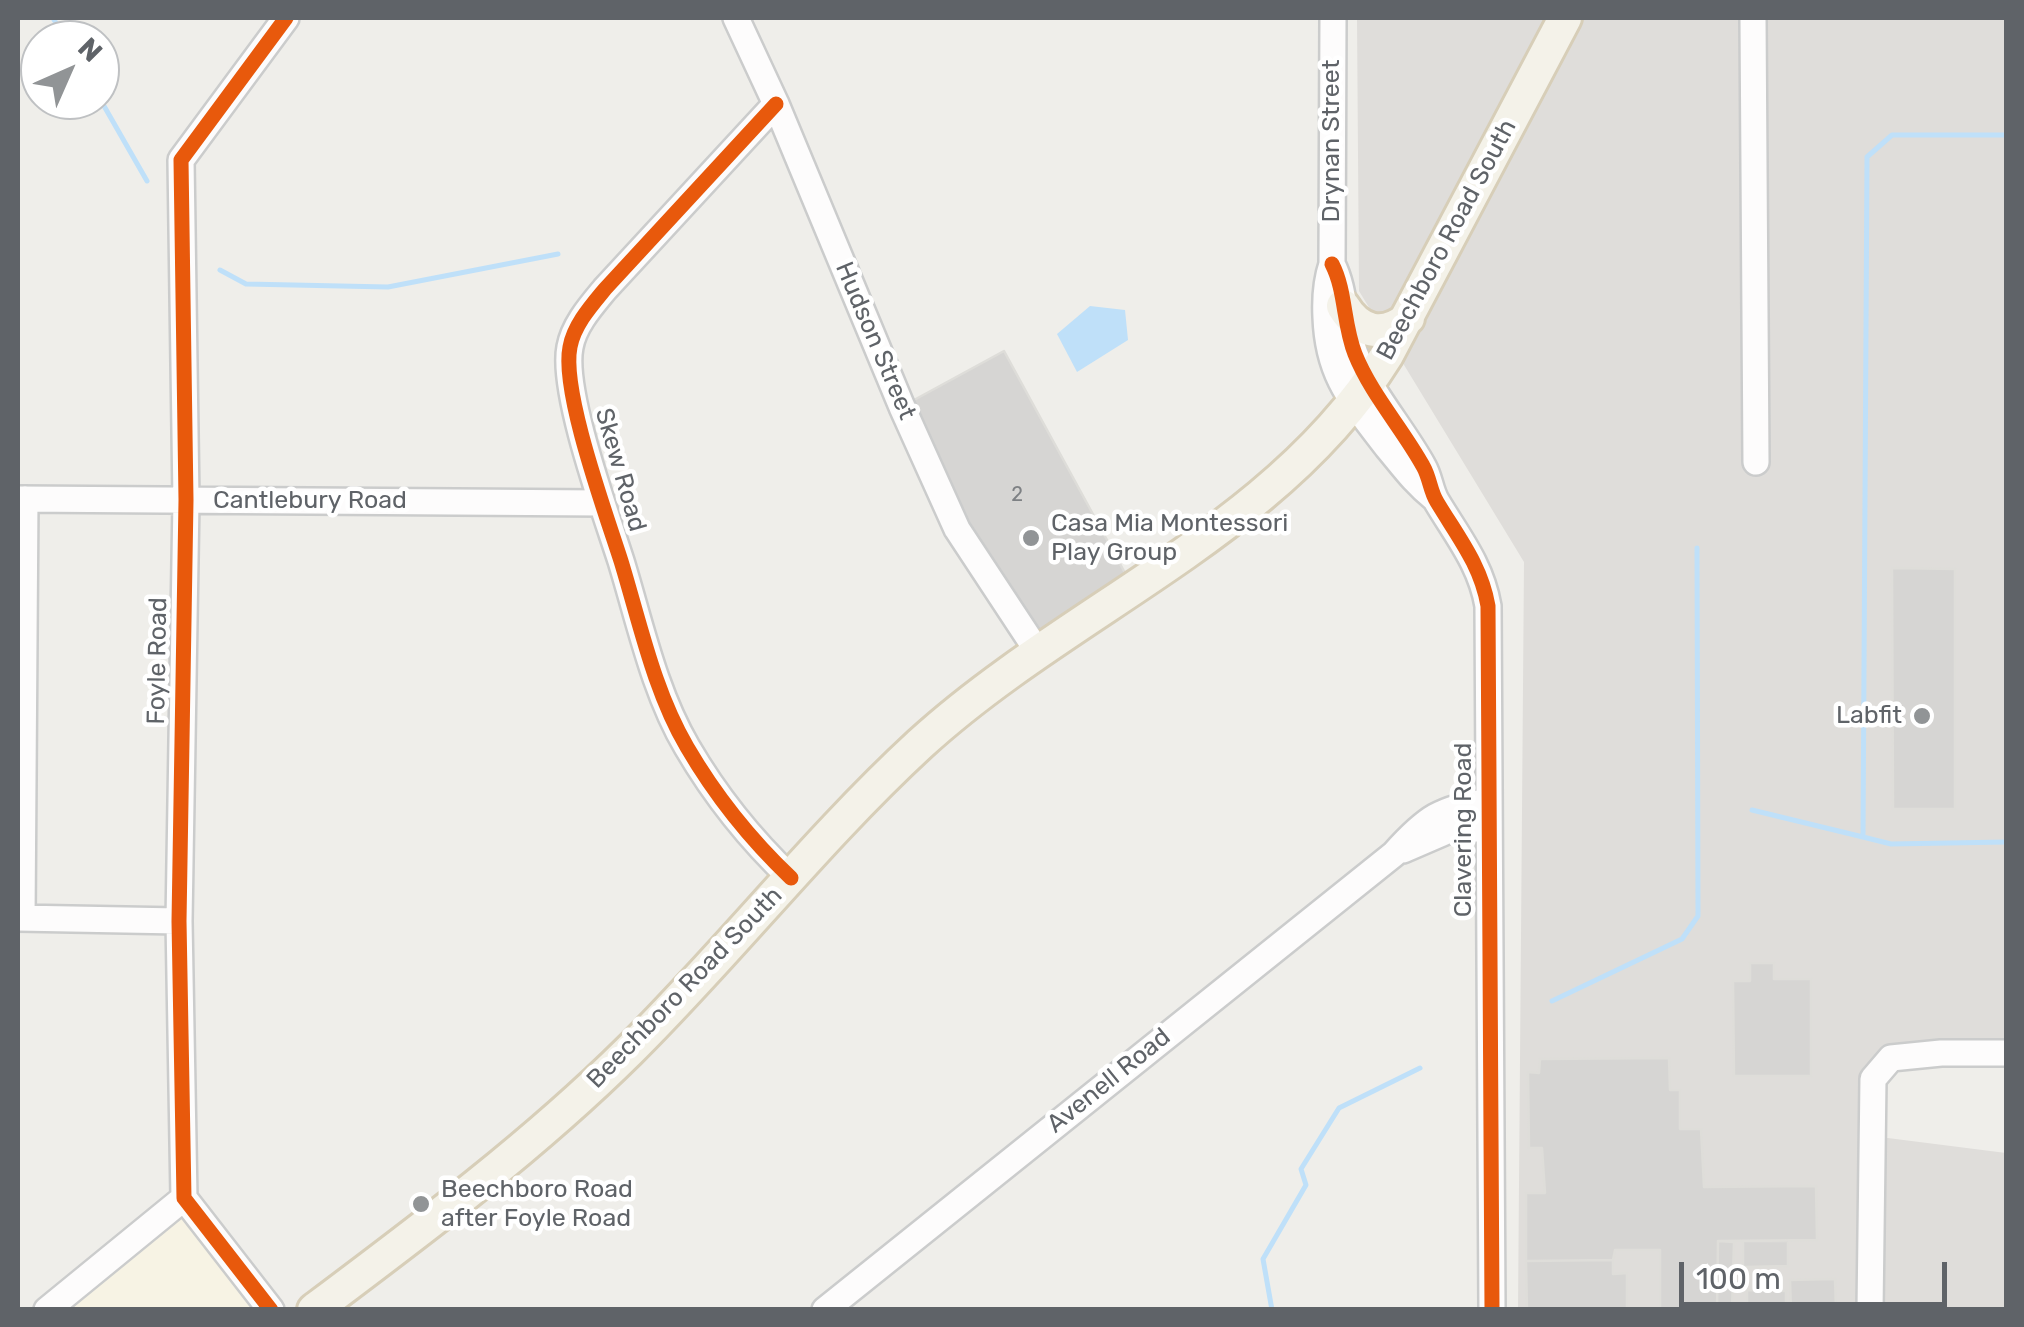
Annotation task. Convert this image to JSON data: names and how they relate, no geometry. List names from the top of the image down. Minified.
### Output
{"streets":{"main road":["Beechboro Road South"],"street":["Drynan Street","Hudson Street","Skew Road","Cantlebury Road","Foyle Road","Clavering Road","Avenell Road"]},"crossings":[["Drynan Street","Beechboro Road South"],["Drynan Street","Clavering Road"],["Beechboro Road South","Hudson Street"],["Beechboro Road South","Skew Road"],["Beechboro Road South","Clavering Road"],["Hudson Street","Skew Road"],["Skew Road","Cantlebury Road"],["Cantlebury Road","Foyle Road"],["Clavering Road","Avenell Road"]],"places":["Casa Mia Montessori Play Group","Labfit","Beechboro Road after Foyle Road"],"house_numbers":["2"],"scale_bar":"100 m","north":"top right"}
